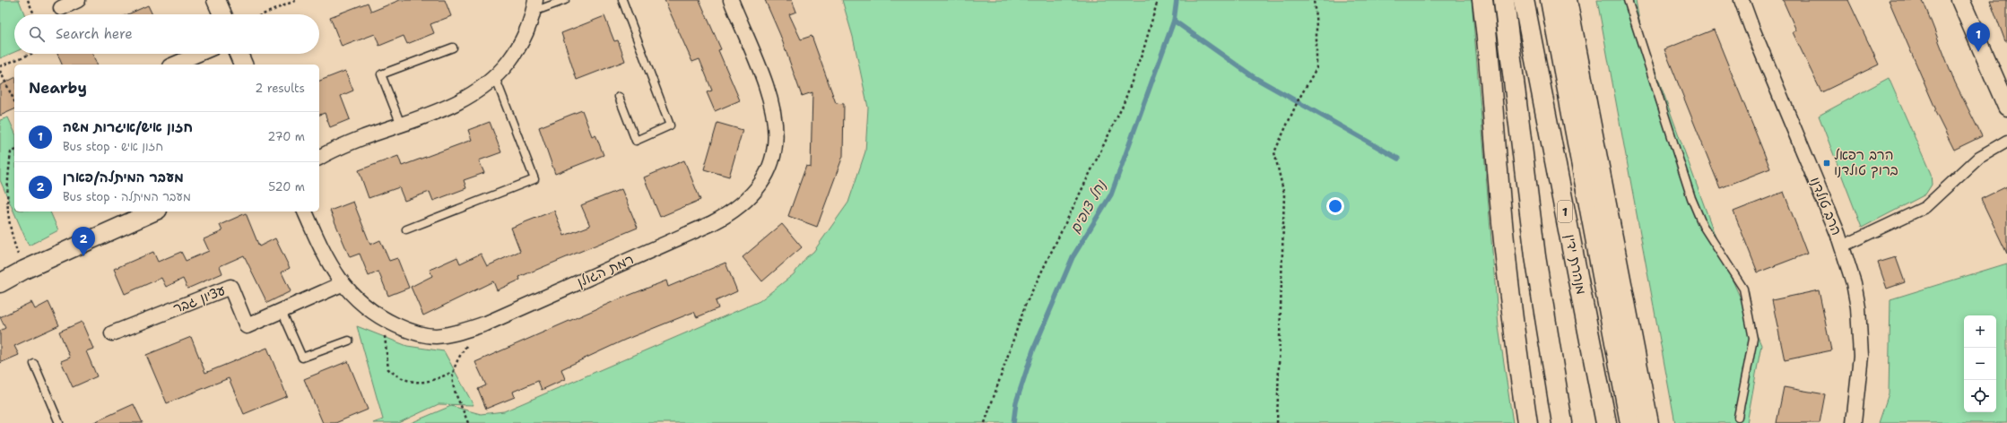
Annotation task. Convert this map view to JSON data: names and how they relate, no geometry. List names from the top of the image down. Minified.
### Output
{"streets":{"highway":["1","מנהרת ידין"],"street":["הרב טולדנו","רמת הגולן","עציון גבר"]},"crossings":[["רמת הגולן","עציון גבר"]],"water":["נחל צופים"],"places":{"transit":["הרב רפאל ברוך טולדנו"]},"page":{"search":"Search here","pins":["1","2"],"heading":["Nearby","2 results"],"list":[{"mark":"1","name":"חזון איש/איגרות משה","note":"Bus stop · חזון איש","value":"270 m"},{"mark":"2","name":"מעבר המיתלה/פארן","note":"Bus stop · מעבר המיתלה","value":"520 m"}],"map_buttons":["+","−"]}}
